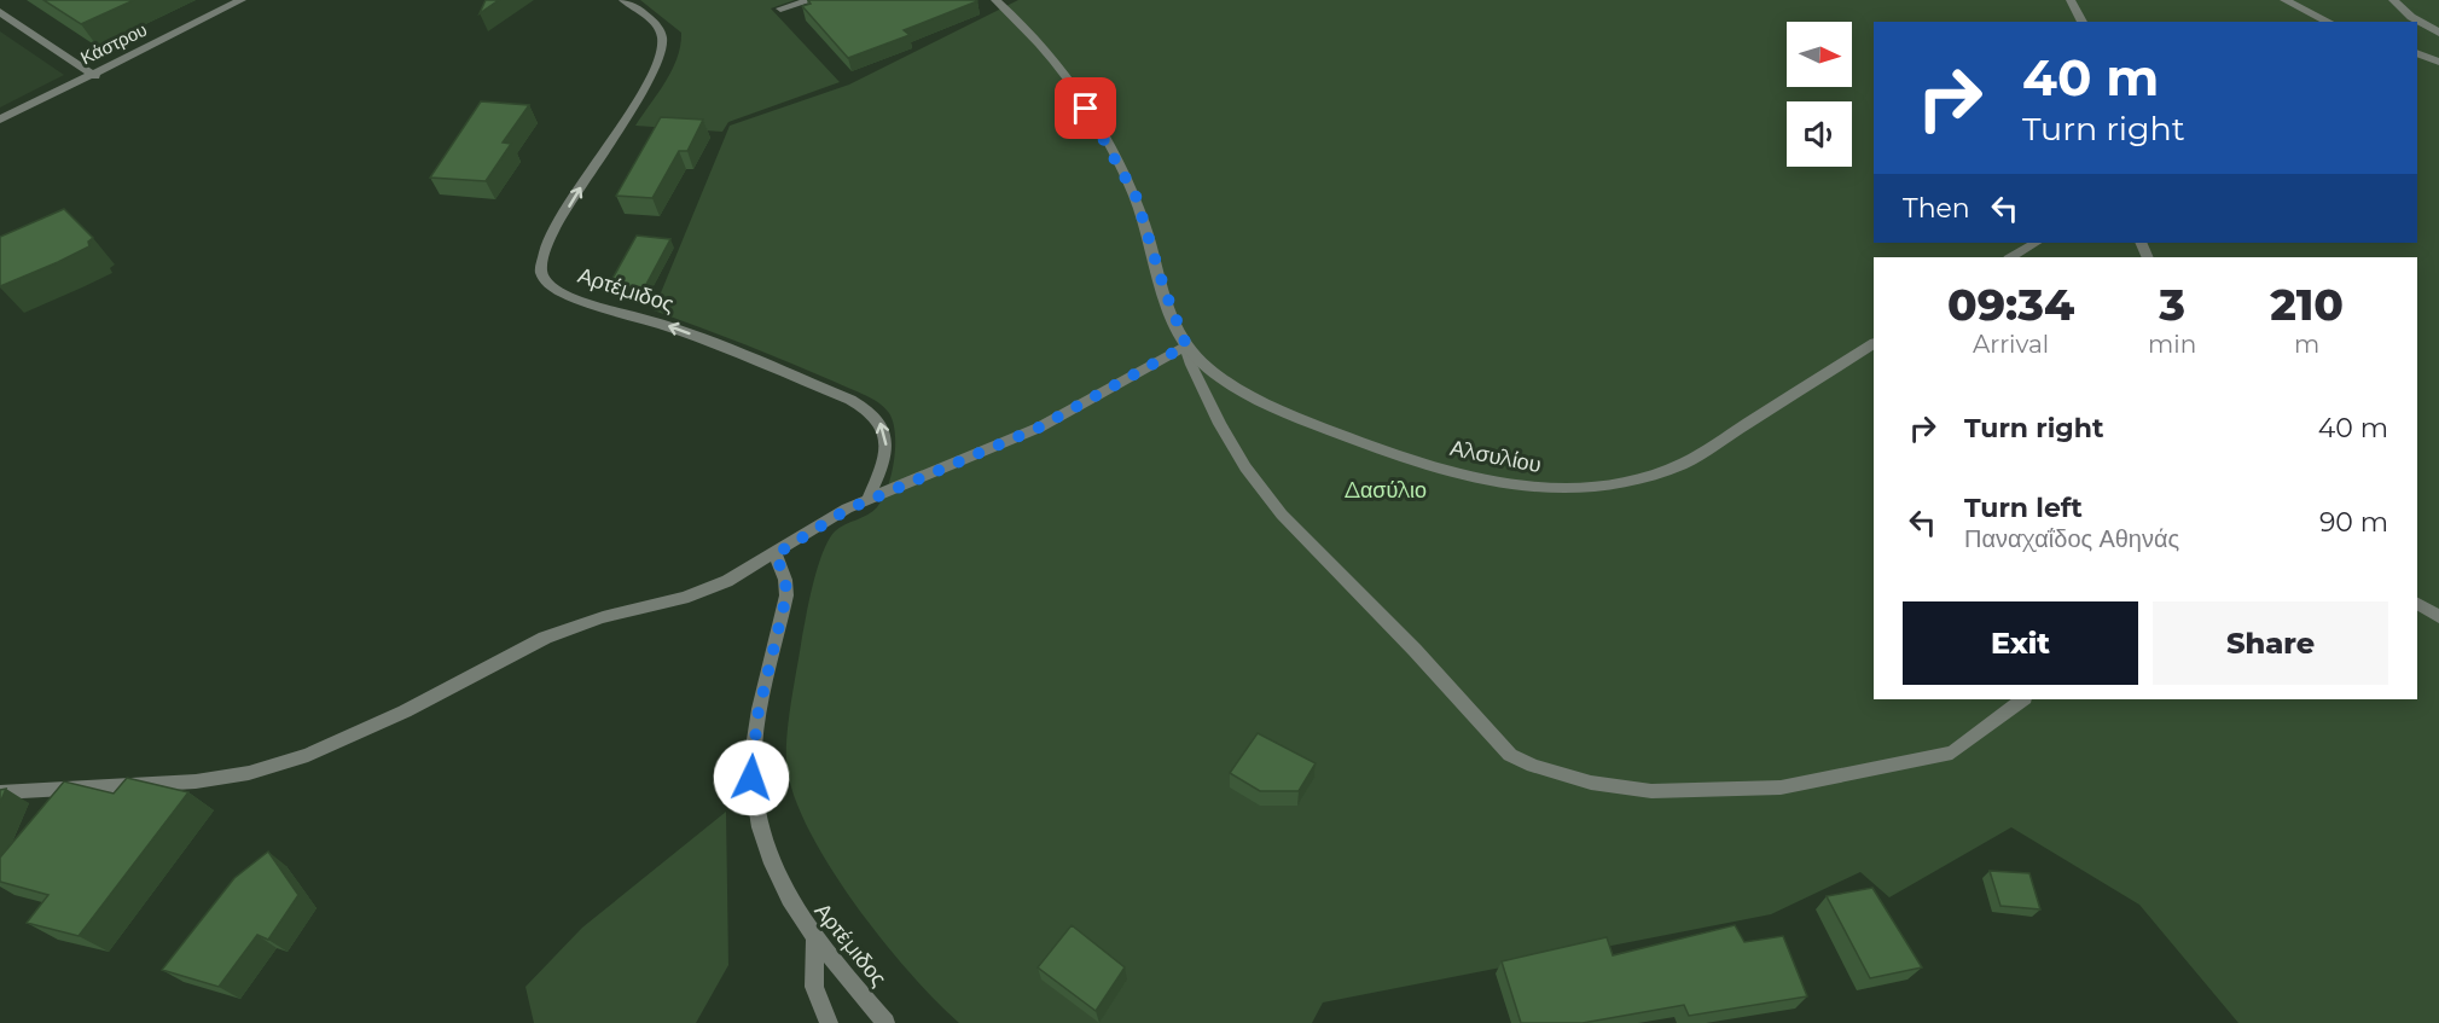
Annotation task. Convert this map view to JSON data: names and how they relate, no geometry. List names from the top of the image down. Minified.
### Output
{"streets":{"street":["Κάστρου","Αρτέμιδος","Αλσυλίου"]},"parks":["Δασύλιο"],"north":"right","page":{"turn":["40 m","Turn right"],"then":"Then","eta":["09:34","Arrival","3","min","210","m"],"list":[{"name":"Turn right","value":"40 m"},{"name":"Turn left","note":"Παναχαΐδος Αθηνάς","value":"90 m"}],"buttons":["Exit","Share"]}}
